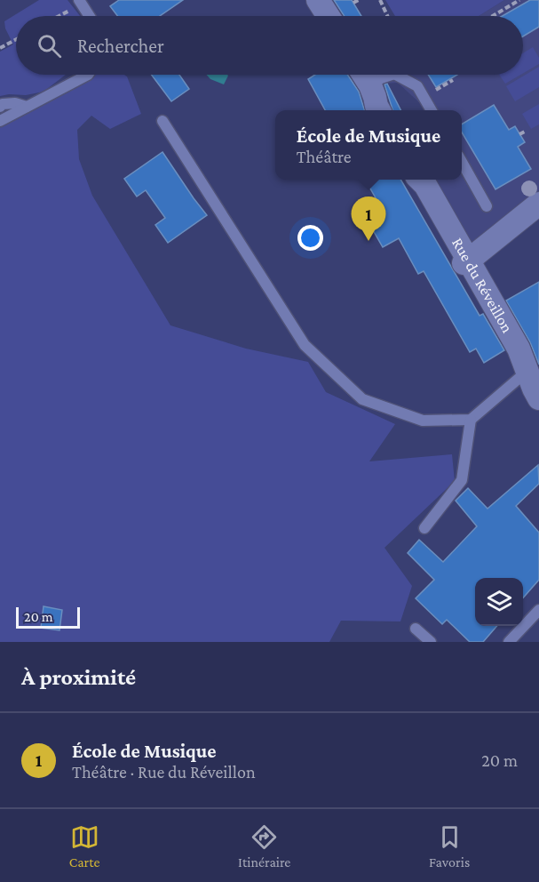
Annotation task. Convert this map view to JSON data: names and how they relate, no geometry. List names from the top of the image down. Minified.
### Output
{"streets":{"street":["Rue du Réveillon"]},"scale_bar":"20 m","page":{"search":"Rechercher","popup":["École de Musique","Théâtre"],"pins":"1","scale":"20 m","heading":"À proximité","list":[{"mark":"1","name":"École de Musique","note":"Théâtre · Rue du Réveillon","value":"20 m"}],"nav":["Carte","Itinéraire","Favoris"]}}
